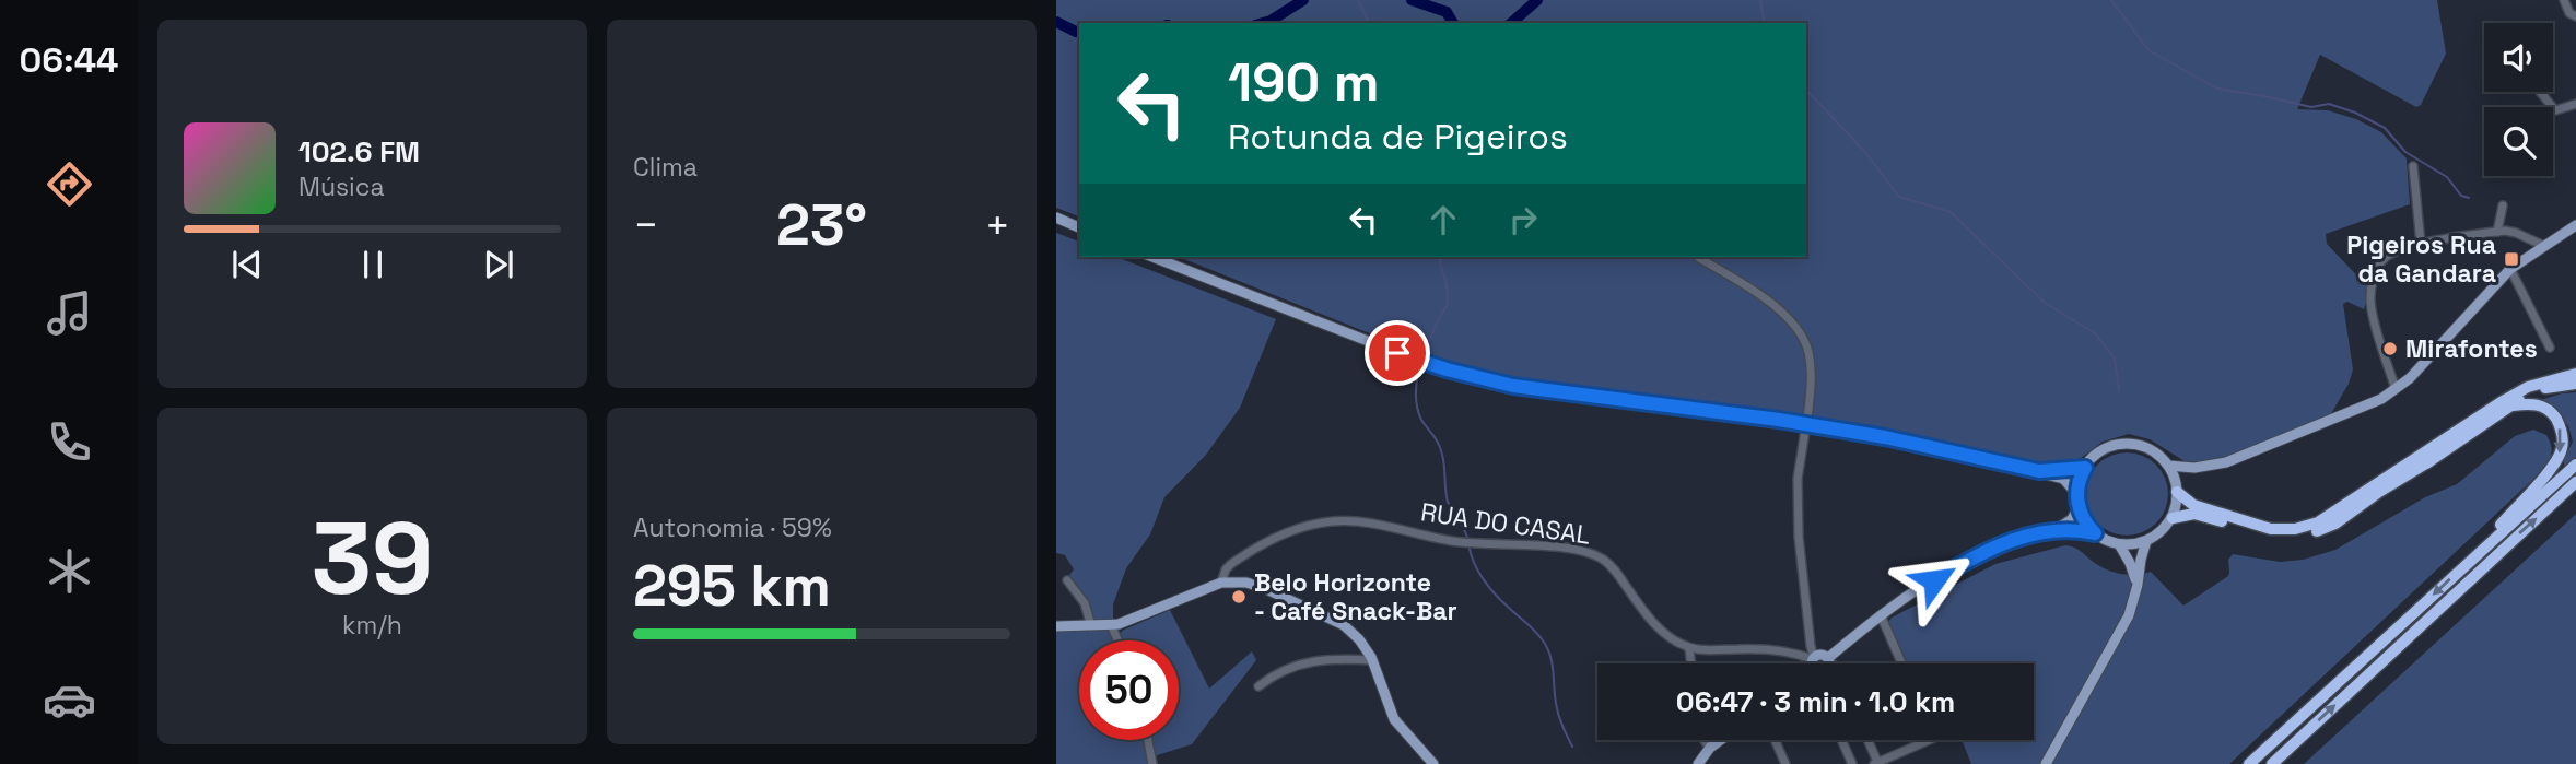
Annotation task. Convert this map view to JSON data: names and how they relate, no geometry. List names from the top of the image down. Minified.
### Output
{"streets":{"street":["RUA DO CASAL"]},"places":{"transit":["Pigeiros Rua da Gandara"],"other":["Mirafontes","Belo Horizonte - Café Snack-Bar"]},"page":{"tabs":"06:44","tile":["Clima",["39","km/h"],["Autonomia · 59%","295 km"]],"turn":["190 m","Rotunda de Pigeiros"],"song":["102.6 FM","Música"],"heat":["−","23°","+"],"limit":"50","trip":"06:47 · 3 min · 1.0 km"}}
